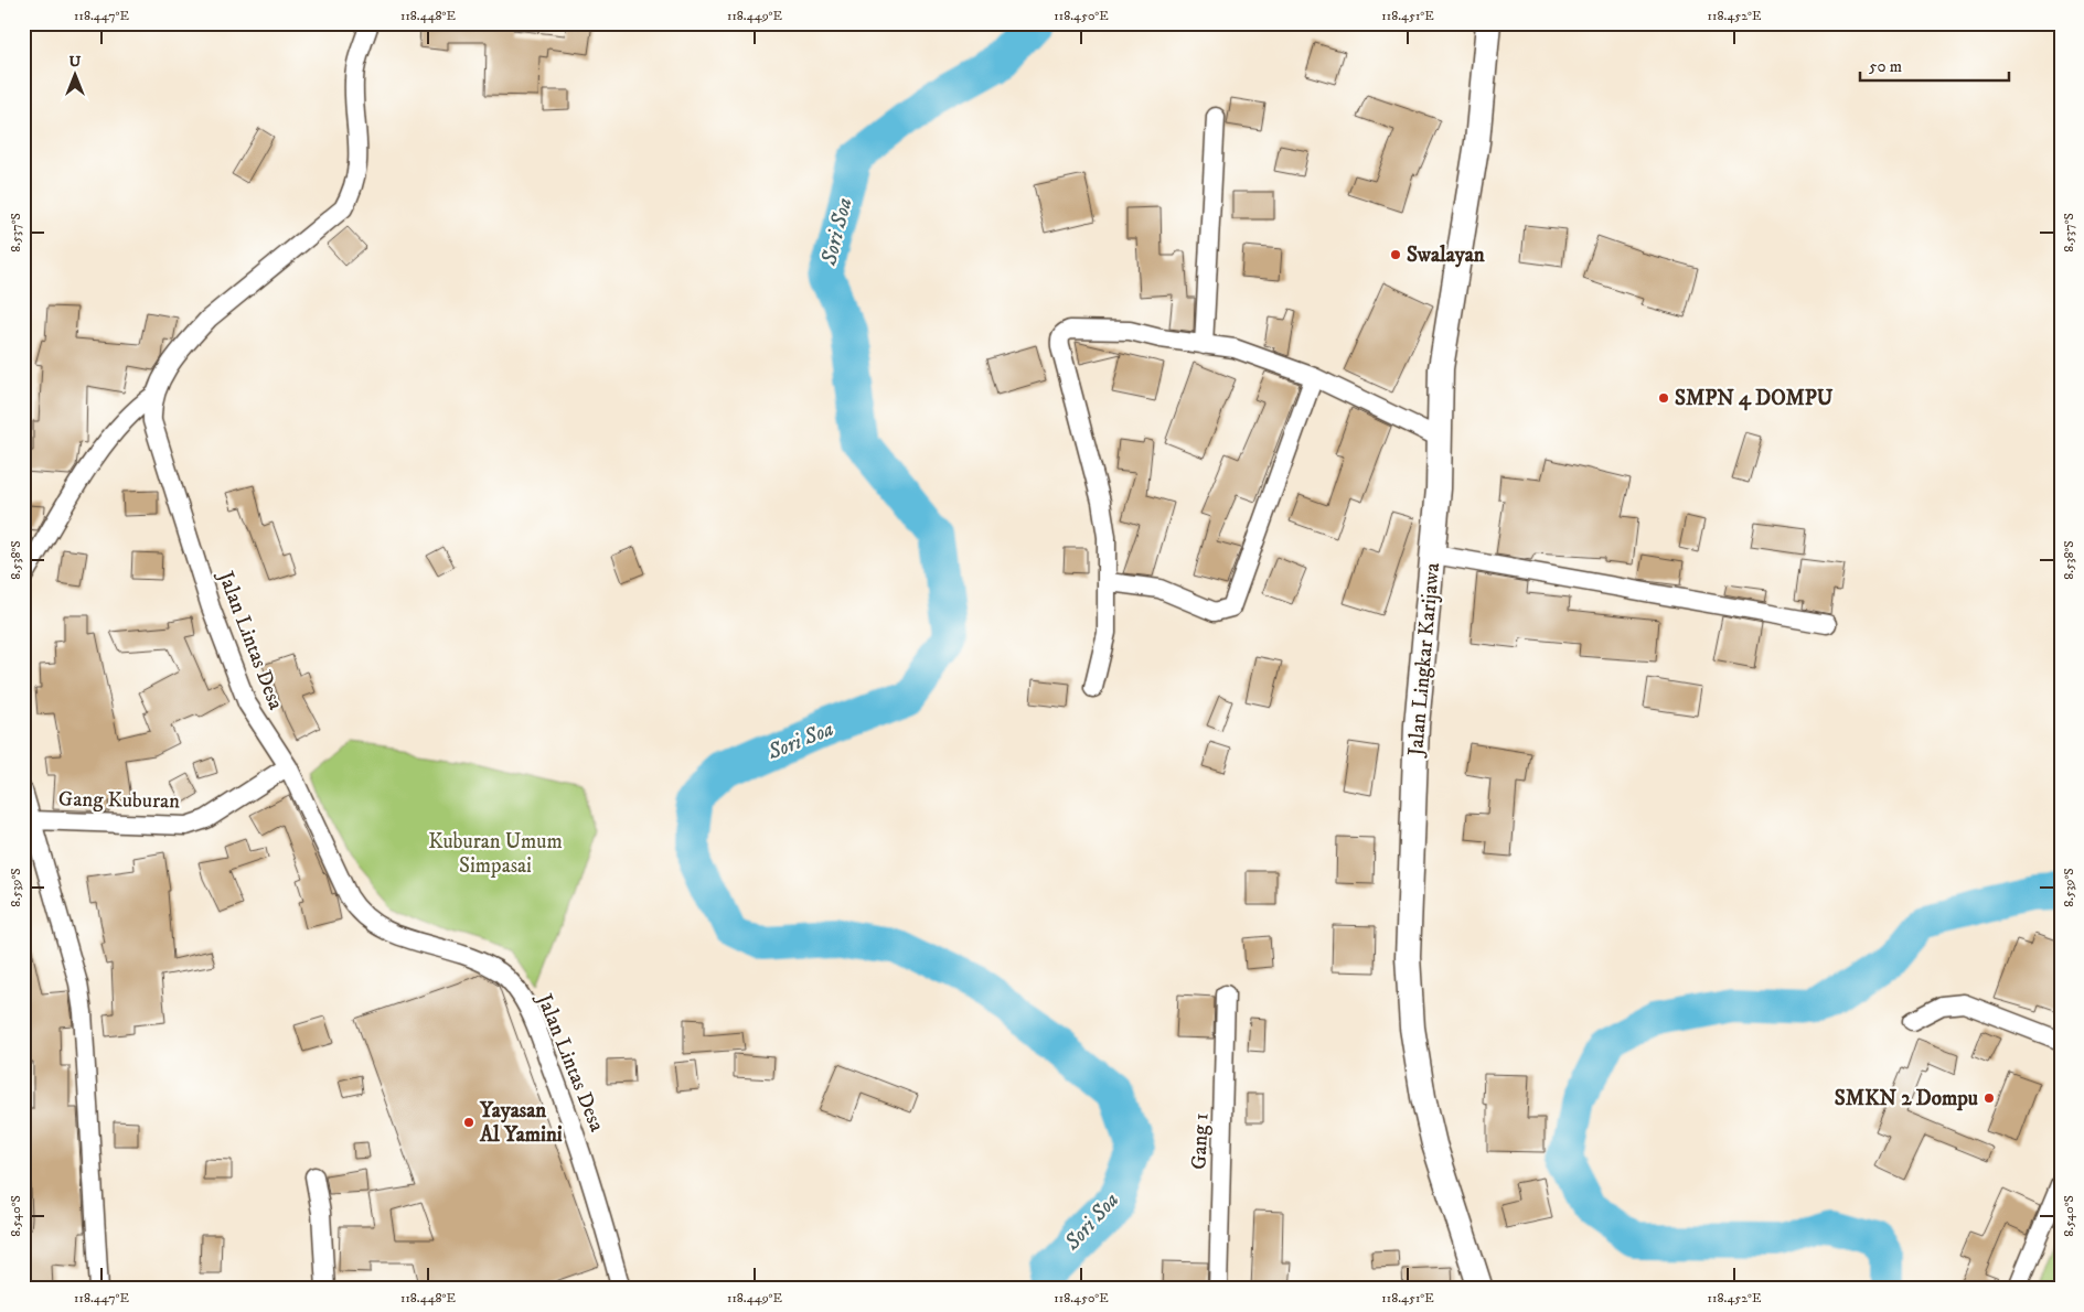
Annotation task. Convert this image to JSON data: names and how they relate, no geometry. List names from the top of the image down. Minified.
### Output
{"streets":{"main road":["Jalan Lingkar Karijawa"],"street":["Jalan Lintas Desa","Gang Kuburan","Gang 1"]},"crossings":[["Jalan Lintas Desa","Gang Kuburan"]],"water":["Sori Soa"],"parks":["Kuburan Umum Simpasai"],"places":["Swalayan","SMPN 4 DOMPU","SMKN 2 Dompu","Yayasan Al Yamini"],"scale_bar":"50 m","north":"top","coordinates":["118.447°E","118.448°E","118.449°E","118.450°E","118.451°E","118.452°E","8.537°S","8.538°S","8.539°S","8.540°S"]}
